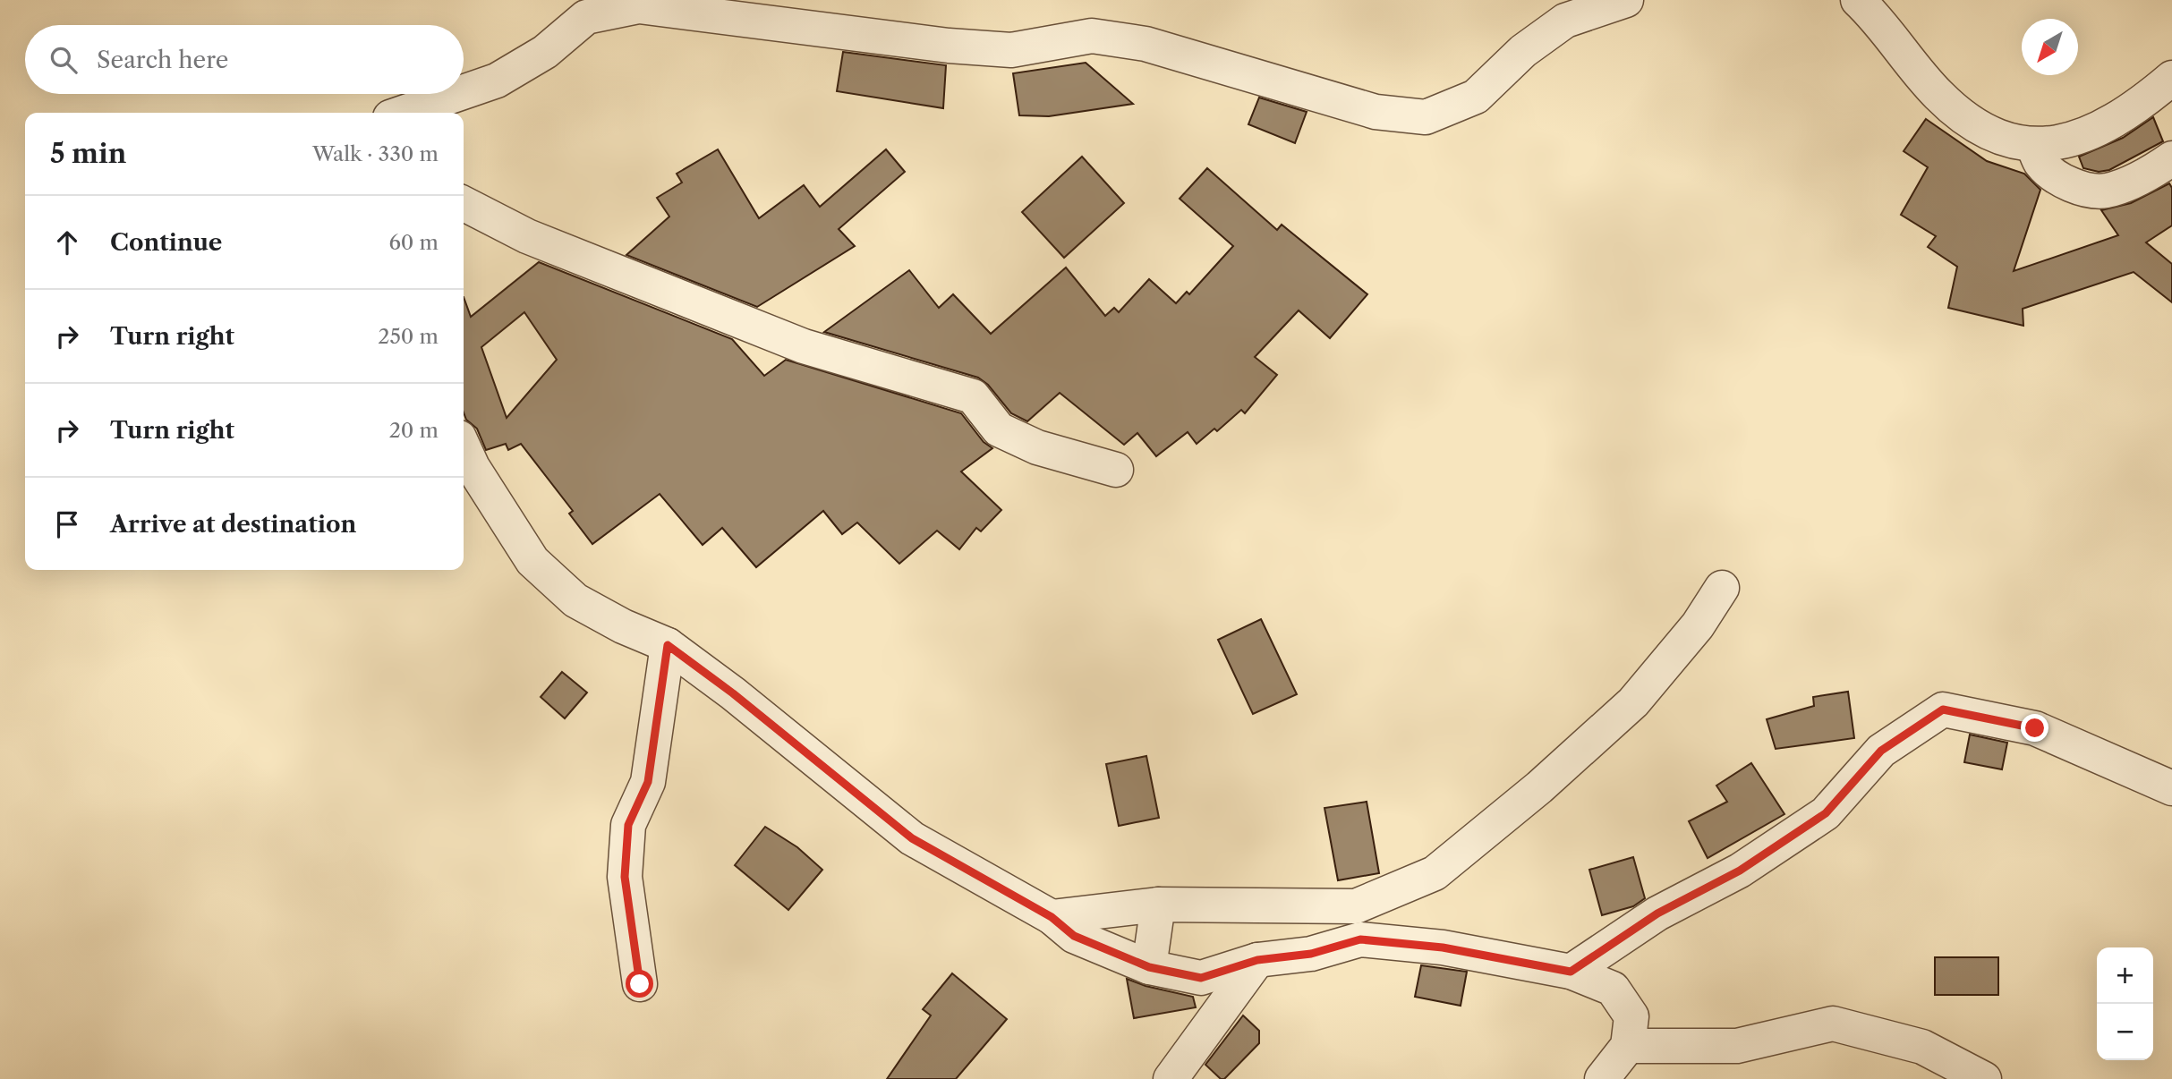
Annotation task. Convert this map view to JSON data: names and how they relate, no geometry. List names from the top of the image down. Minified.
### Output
{"north":"bottom left","page":{"search":"Search here","heading":["5 min","Walk · 330 m"],"list":[["Continue","60 m"],["Turn right","250 m"],["Turn right","20 m"],"Arrive at destination"],"map_buttons":["+","−"]}}
